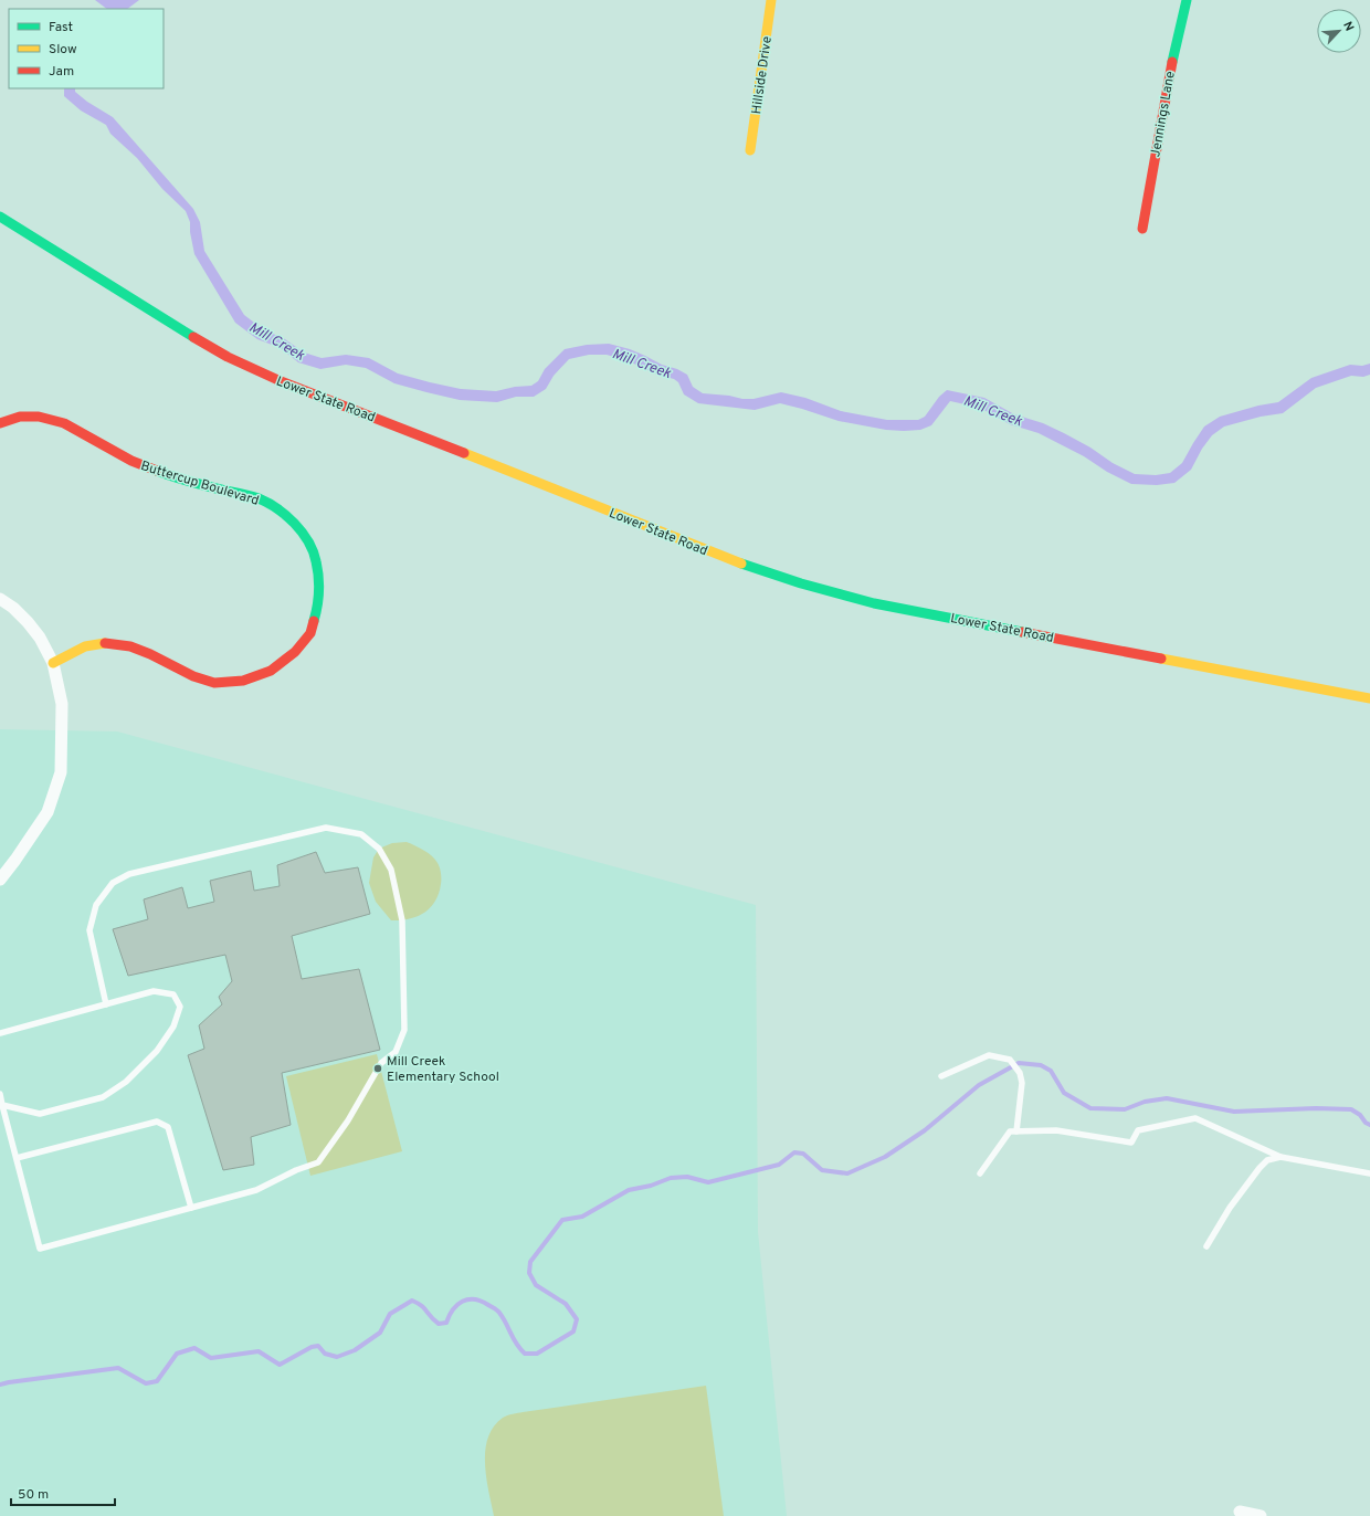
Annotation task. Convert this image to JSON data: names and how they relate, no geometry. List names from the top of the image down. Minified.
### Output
{"streets":{"main road":["Hillside Drive","Jennings Lane","Lower State Road","Buttercup Boulevard"]},"water":["Mill Creek"],"places":["Mill Creek Elementary School"],"legend":["Fast","Slow","Jam"],"scale_bar":"50 m","north":"top right"}
